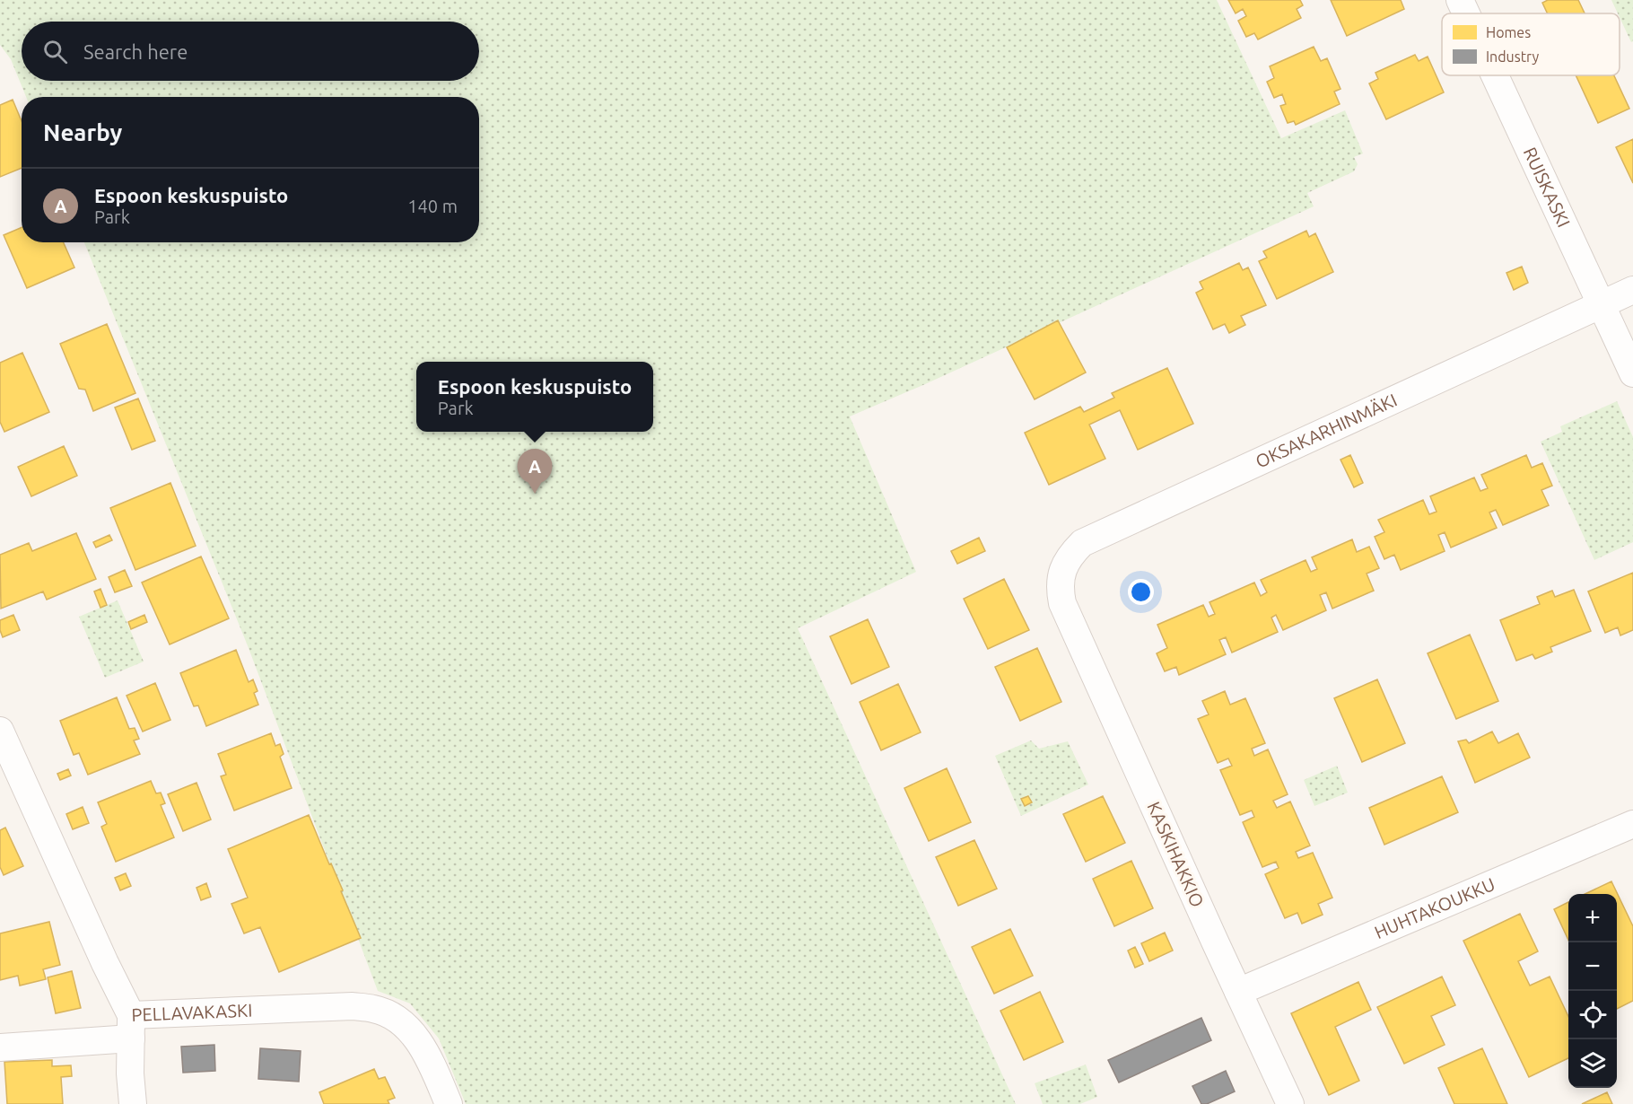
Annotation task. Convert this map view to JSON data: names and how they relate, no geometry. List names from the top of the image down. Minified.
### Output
{"streets":{"street":["RUISKASKI","OKSAKARHINMÄKI","KASKIHAKKIO","HUHTAKOUKKU","PELLAVAKASKI"]},"crossings":[["RUISKASKI","OKSAKARHINMÄKI"],["OKSAKARHINMÄKI","KASKIHAKKIO"],["KASKIHAKKIO","HUHTAKOUKKU"]],"legend":["Homes","Industry"],"page":{"search":"Search here","heading":"Nearby","list":[{"mark":"A","name":"Espoon keskuspuisto","note":"Park","value":"140 m"}],"popup":["Espoon keskuspuisto","Park"],"pins":"A","map_buttons":["+","−"]}}
